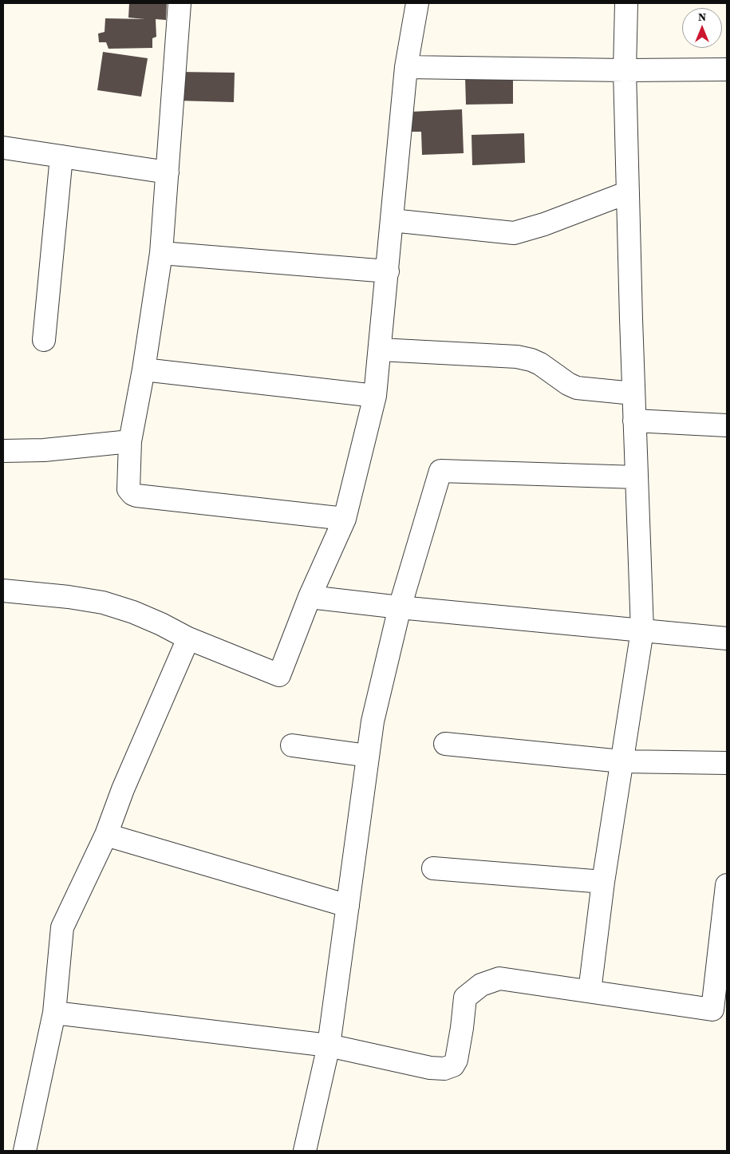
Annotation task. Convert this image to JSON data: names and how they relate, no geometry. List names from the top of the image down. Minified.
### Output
{"north":"top"}
